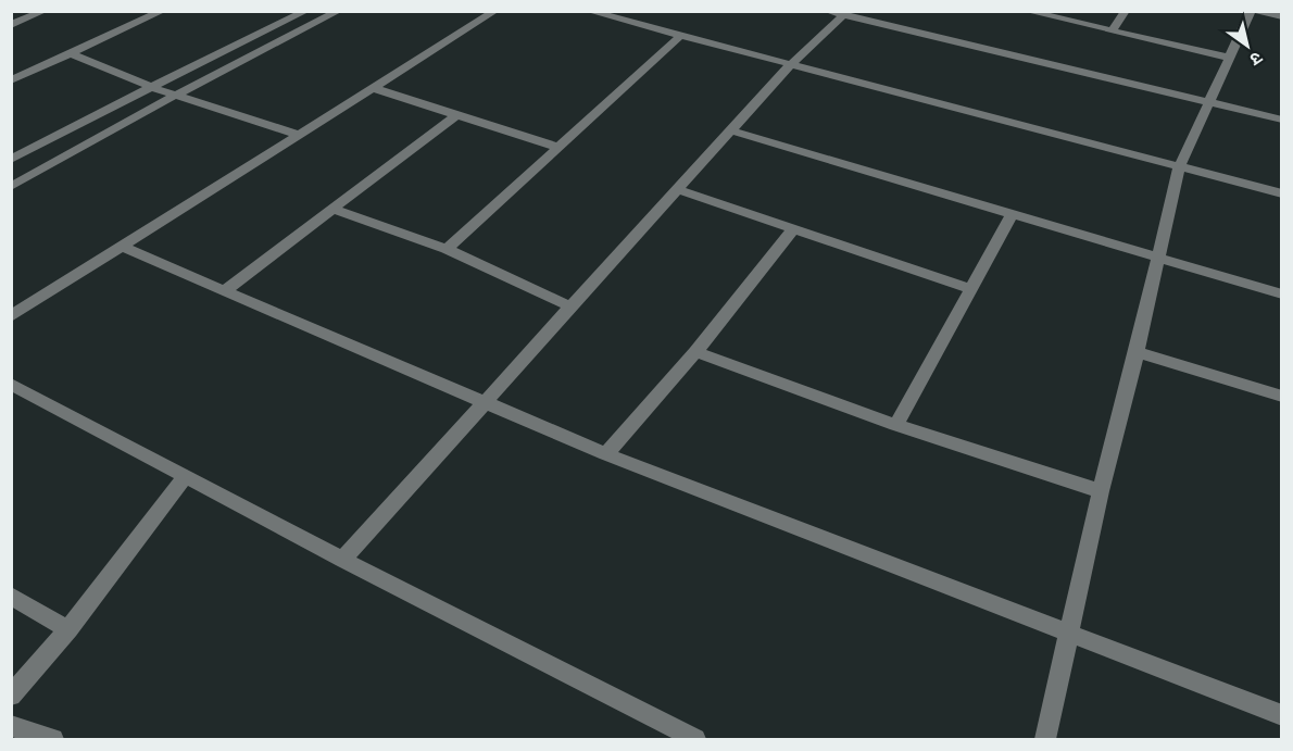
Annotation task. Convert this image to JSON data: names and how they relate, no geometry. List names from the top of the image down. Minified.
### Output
{"north":"bottom right"}
